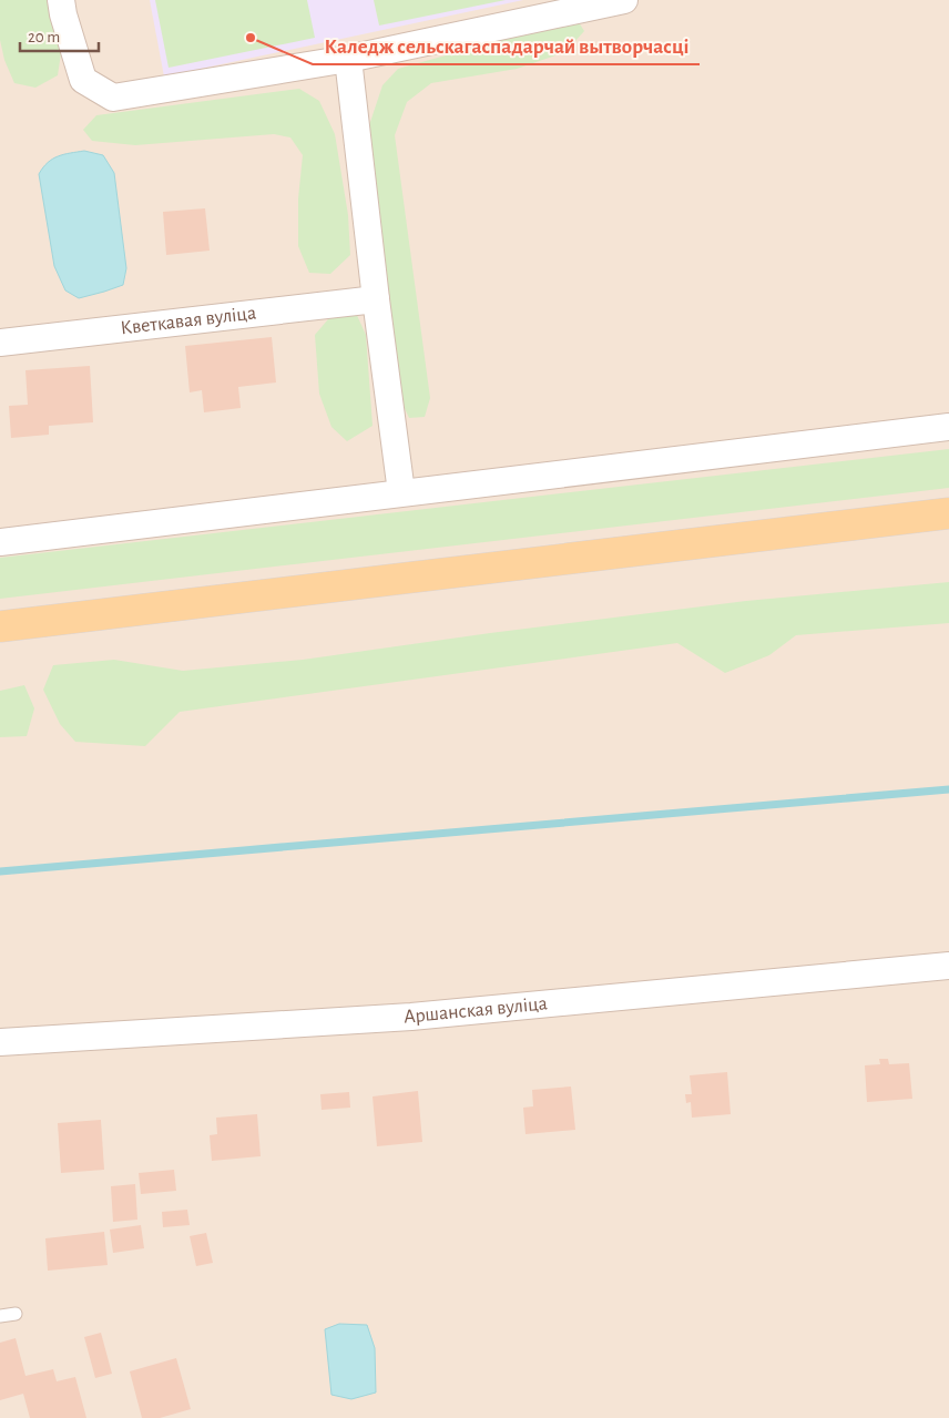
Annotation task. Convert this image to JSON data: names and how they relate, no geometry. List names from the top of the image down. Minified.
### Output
{"streets":{"street":["Кветкавая вуліца","Аршанская вуліца"]},"places":["Каледж сельскагаспадарчай вытворчасці"],"scale_bar":"20 m"}
